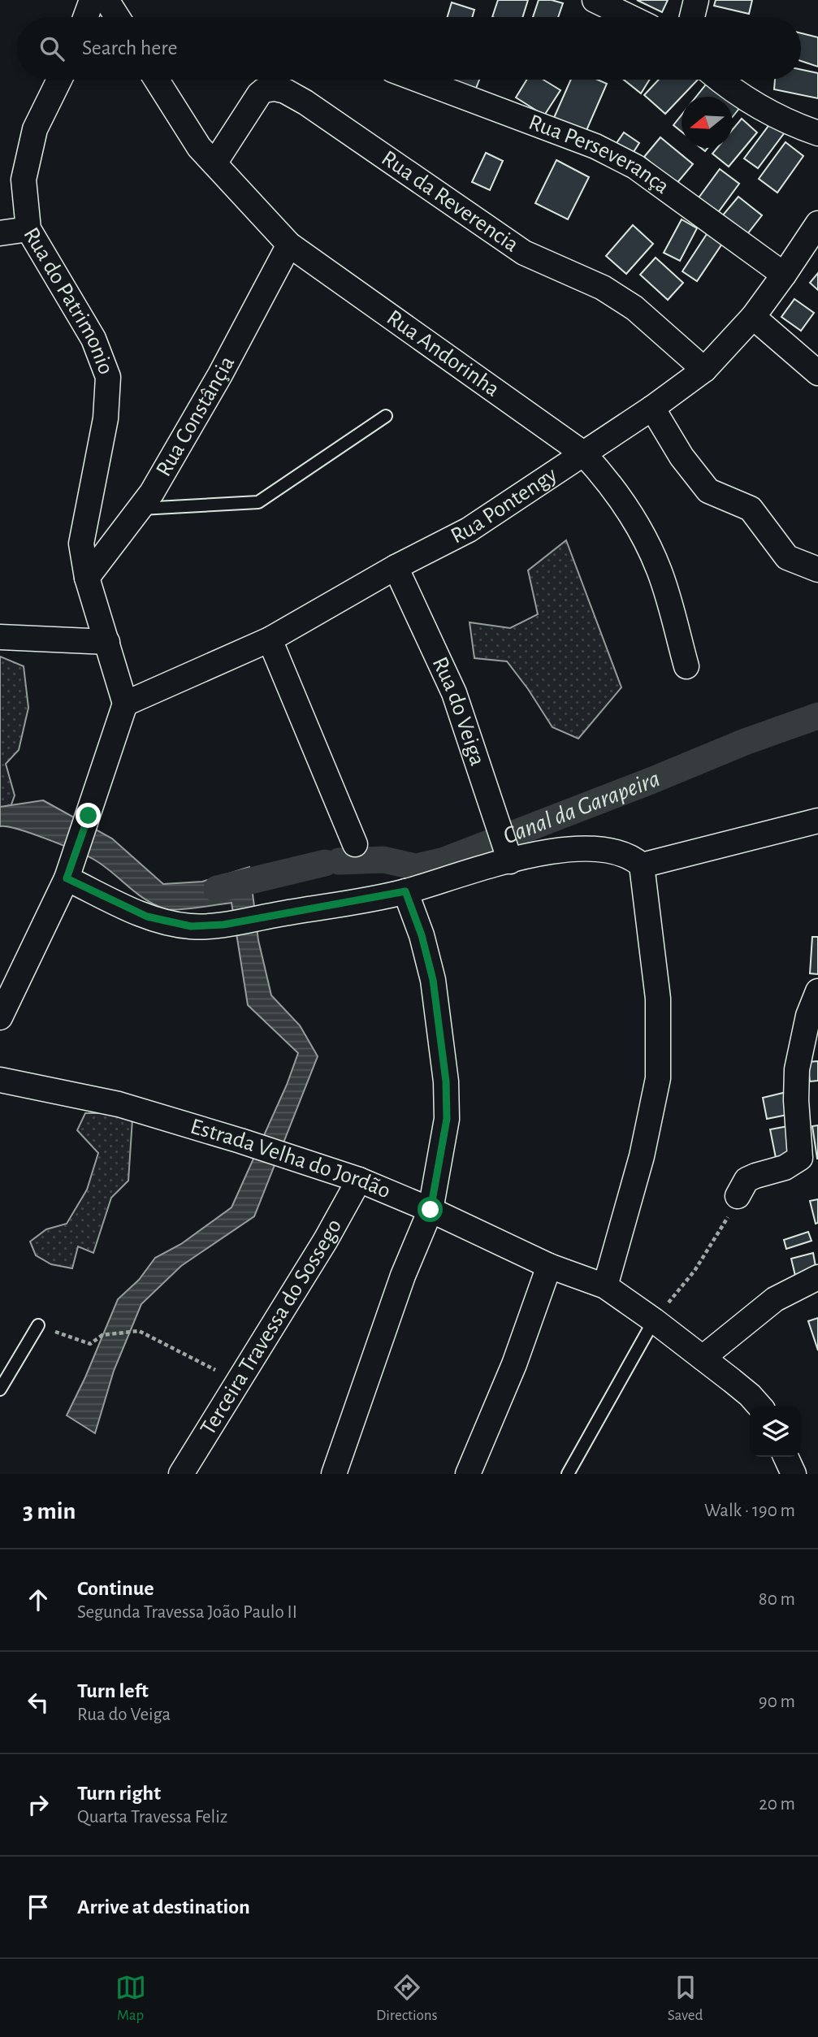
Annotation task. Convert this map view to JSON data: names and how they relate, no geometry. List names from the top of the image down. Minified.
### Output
{"streets":{"street":["Rua Perseverança","Rua da Reverencia","Rua do Patrimonio","Rua Andorinha","Rua Constânçia","Rua Pontengy","Rua do Veiga","Estrada Velha do Jordão","Terceira Travessa do Sossego"]},"crossings":[["Rua Perseverança","Rua Pontengy"],["Rua da Reverencia","Rua Andorinha"],["Rua da Reverencia","Rua Pontengy"],["Rua do Patrimonio","Rua Constânçia"],["Rua do Patrimonio","Rua Pontengy"],["Rua Andorinha","Rua Constânçia"],["Rua Andorinha","Rua Pontengy"],["Rua Pontengy","Rua do Veiga"],["Estrada Velha do Jordão","Terceira Travessa do Sossego"]],"water":["Canal da Garapeira"],"north":"left","page":{"search":"Search here","heading":["3 min","Walk · 190 m"],"list":[["Continue","Segunda Travessa João Paulo II","80 m"],["Turn left","Rua do Veiga","90 m"],["Turn right","Quarta Travessa Feliz","20 m"],"Arrive at destination"],"nav":["Map","Directions","Saved"]}}
